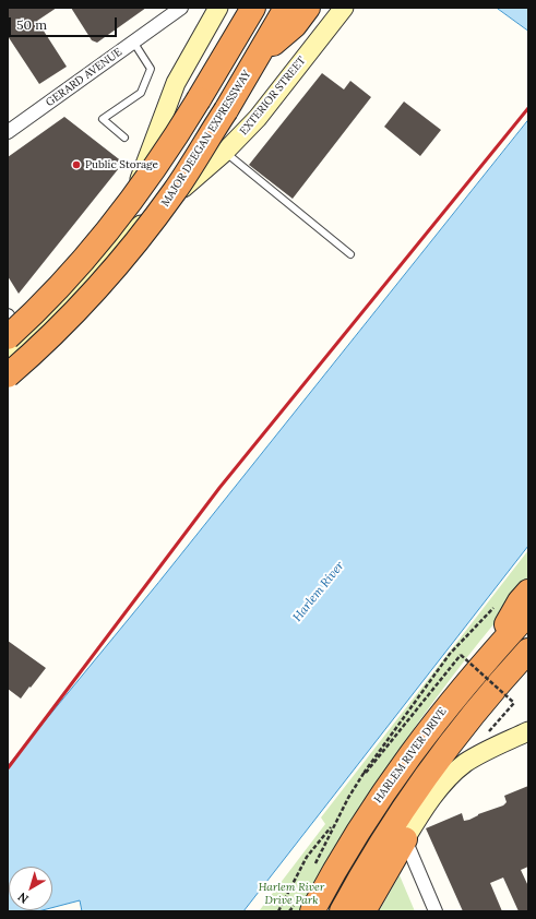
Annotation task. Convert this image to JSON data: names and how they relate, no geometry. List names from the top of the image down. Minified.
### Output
{"streets":{"highway":["MAJOR DEEGAN EXPRESSWAY","HARLEM RIVER DRIVE"],"main road":["EXTERIOR STREET"],"street":["GERARD AVENUE"]},"water":["Harlem River"],"parks":["Harlem River Drive Park"],"places":["Public Storage"],"scale_bar":"50 m","north":"bottom left"}
